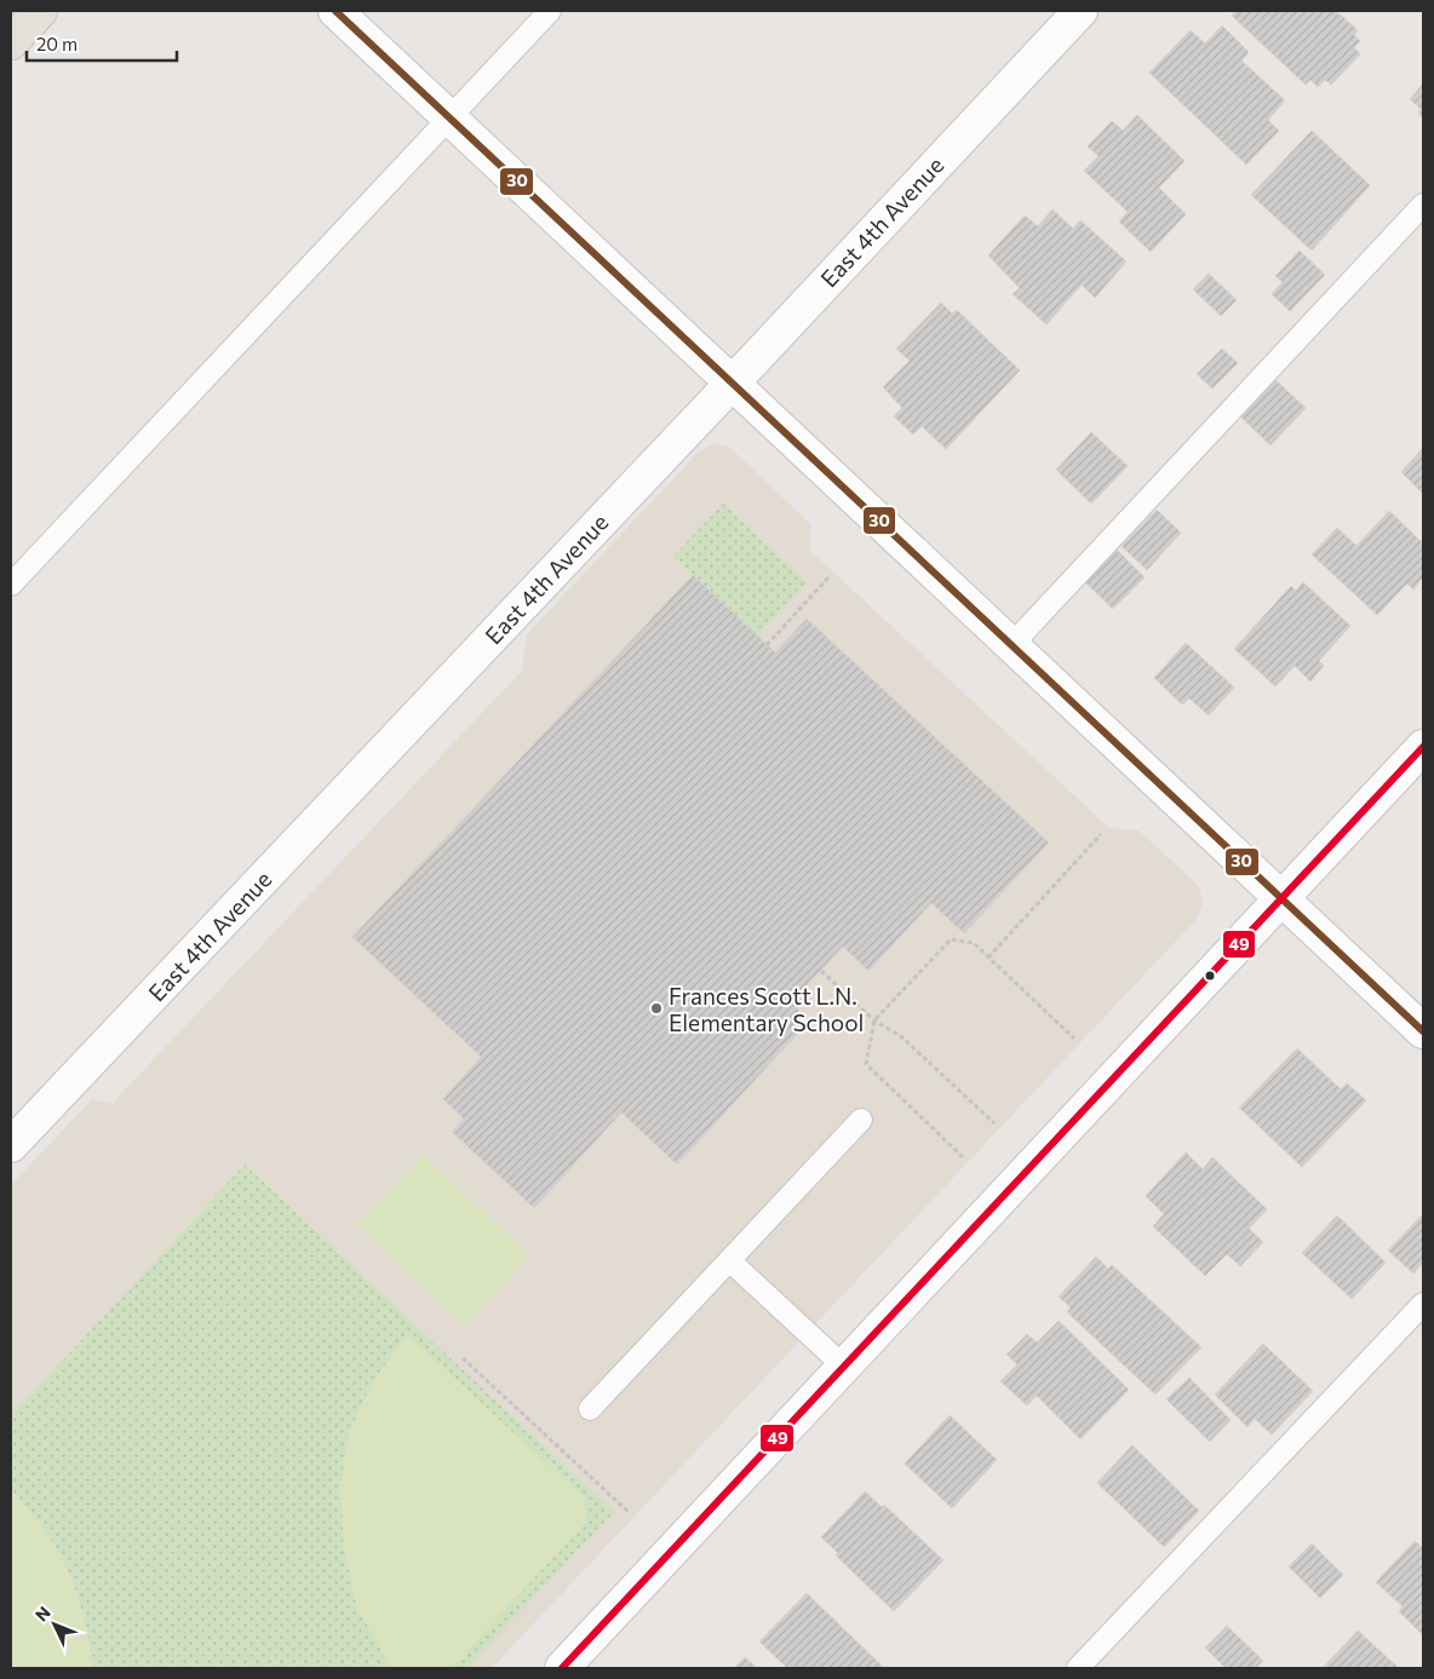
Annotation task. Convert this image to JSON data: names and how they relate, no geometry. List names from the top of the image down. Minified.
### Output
{"streets":{"street":["East 4th Avenue"]},"places":["Frances Scott L.N. Elementary School"],"lines":["transit line 30","transit line 49"],"scale_bar":"20 m","north":"top left"}
